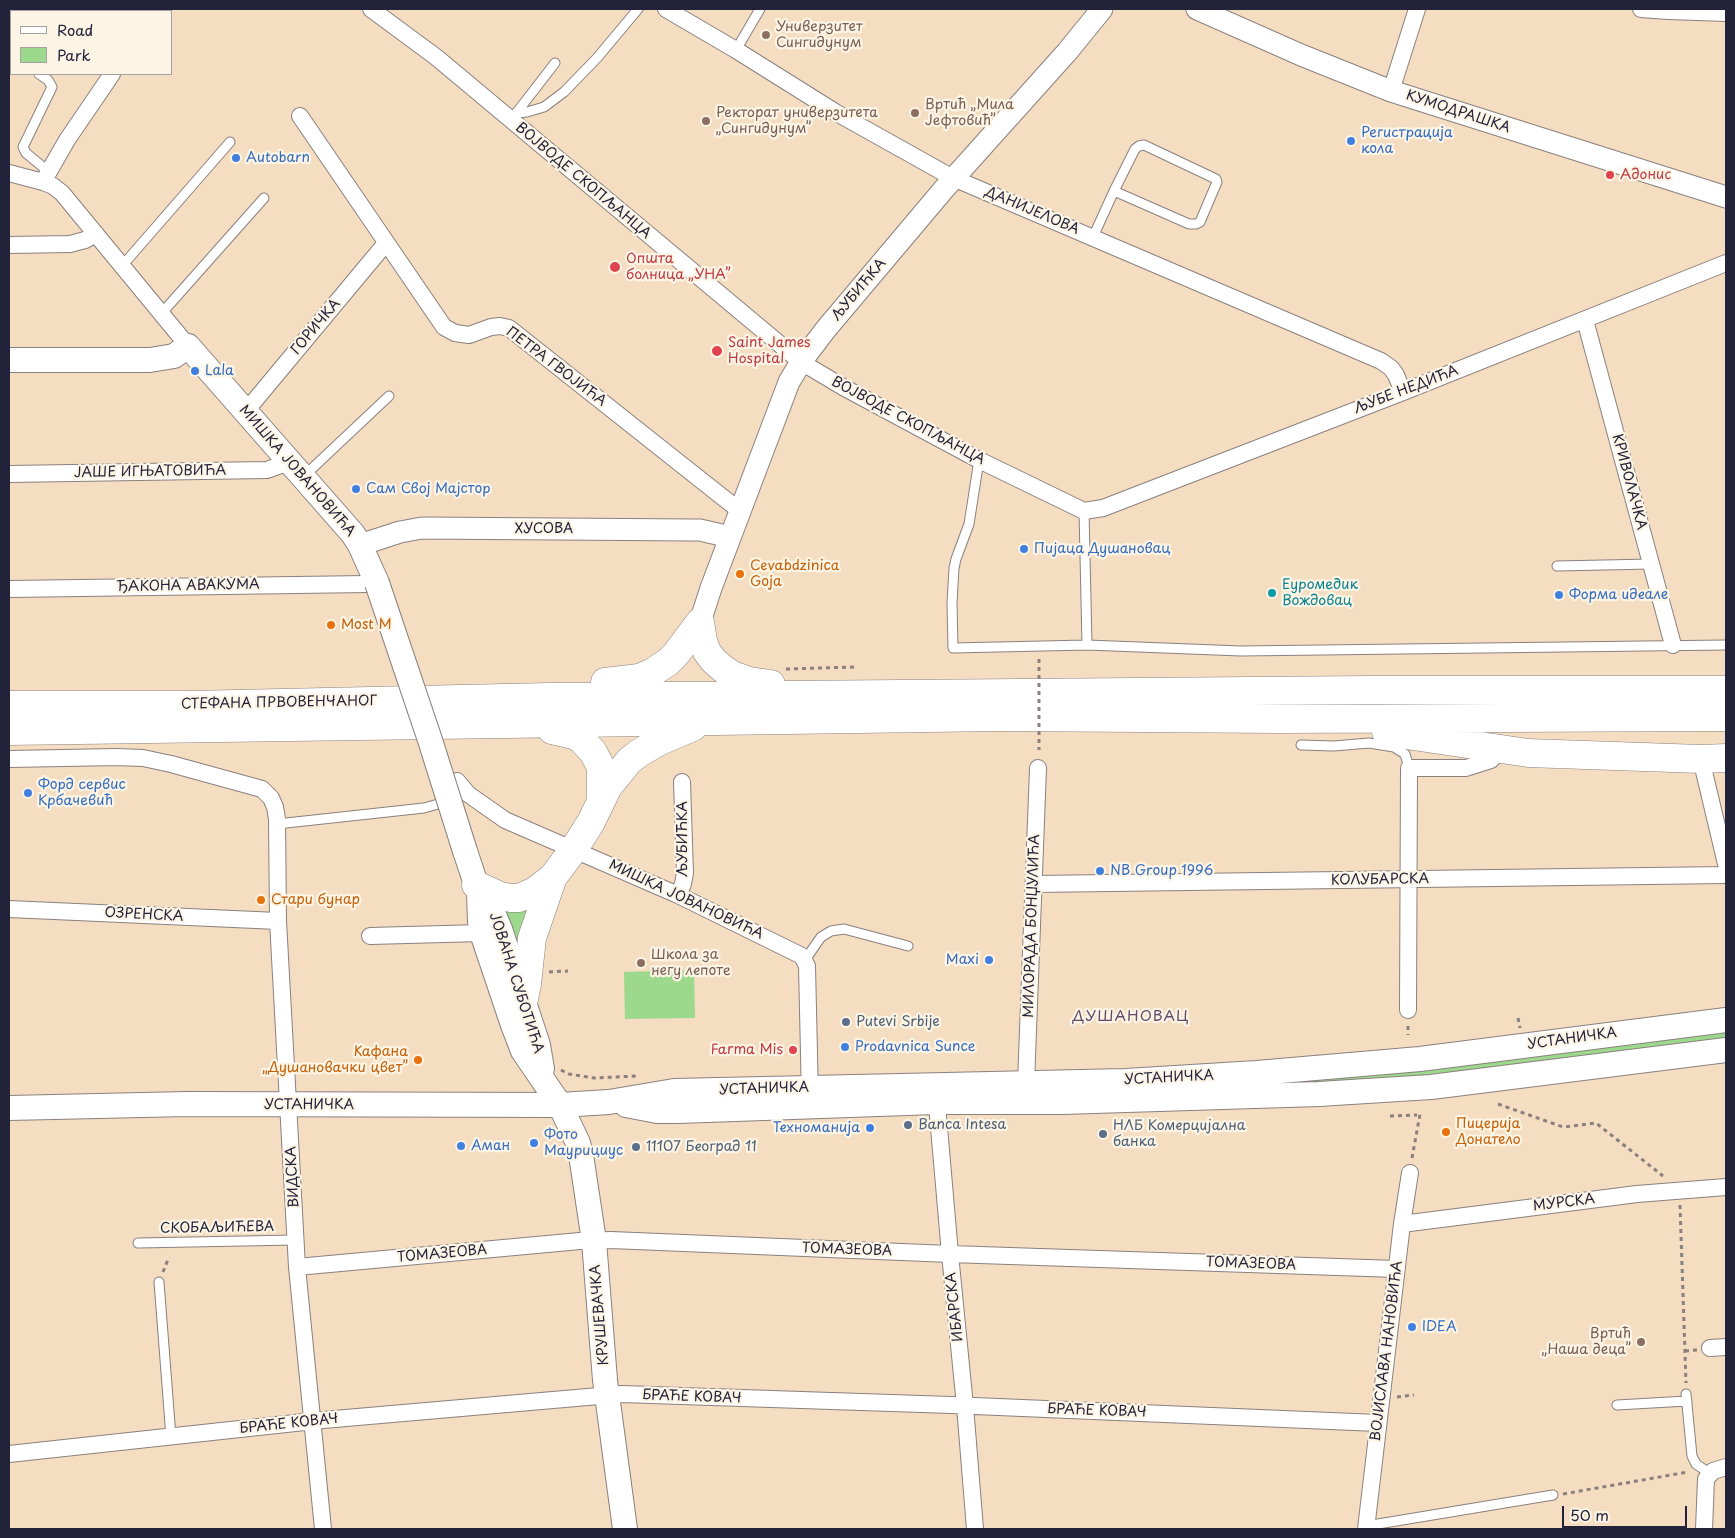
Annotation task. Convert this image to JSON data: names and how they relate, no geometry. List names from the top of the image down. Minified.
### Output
{"streets":{"highway":["СТЕФАНА ПРВОВЕНЧАНОГ"],"main road":["МИШКА ЈОВАНОВИЋА","ЈОВАНА СУБОТИЋА","УСТАНИЧКА","КРУШЕВАЧКА"],"street":["КУМОДРАШКА","ВОЈВОДЕ СКОПЉАНЦА","ДАНИЈЕЛОВА","ЉУБИЋКА","ГОРИЧКА","ПЕТРА ГВОЈИЋА","ЉУБЕ НЕДИЋА","ЈАШЕ ИГЊАТОВИЋА","КРИВОЛАЧКА","ХУСОВА","ЂАКОНА АВАКУМА","КОЛУБАРСКА","ОЗРЕНСКА","МИЛОРАДА БОНЏУЛИЋА","ВИДСКА","МУРСКА","ТОМАЗЕОВА","ИБАРСКА","ВОЈИСЛАВА НАНОВИЋА","БРАЋЕ КОВАЧ"],"lane":["СКОБАЉИЋЕВА"]},"crossings":[["ВОЈВОДЕ СКОПЉАНЦА","ЉУБИЋКА"],["ВОЈВОДЕ СКОПЉАНЦА","ЉУБЕ НЕДИЋА"],["ДАНИЈЕЛОВА","ЉУБИЋКА"],["ДАНИЈЕЛОВА","ЉУБЕ НЕДИЋА"],["ЉУБИЋКА","ПЕТРА ГВОЈИЋА"],["ЉУБИЋКА","МИШКА ЈОВАНОВИЋА"],["ЉУБИЋКА","ХУСОВА"],["ГОРИЧКА","ПЕТРА ГВОЈИЋА"],["ГОРИЧКА","МИШКА ЈОВАНОВИЋА"],["ЉУБЕ НЕДИЋА","КРИВОЛАЧКА"],["МИШКА ЈОВАНОВИЋА","ЈАШЕ ИГЊАТОВИЋА"],["МИШКА ЈОВАНОВИЋА","ХУСОВА"],["МИШКА ЈОВАНОВИЋА","ЂАКОНА АВАКУМА"],["МИШКА ЈОВАНОВИЋА","ЈОВАНА СУБОТИЋА"],["КОЛУБАРСКА","МИЛОРАДА БОНЏУЛИЋА"],["ОЗРЕНСКА","ВИДСКА"],["МИЛОРАДА БОНЏУЛИЋА","УСТАНИЧКА"],["ЈОВАНА СУБОТИЋА","УСТАНИЧКА"],["ЈОВАНА СУБОТИЋА","КРУШЕВАЧКА"],["УСТАНИЧКА","ВИДСКА"],["УСТАНИЧКА","ИБАРСКА"],["УСТАНИЧКА","КРУШЕВАЧКА"],["ВИДСКА","СКОБАЉИЋЕВА"],["ВИДСКА","ТОМАЗЕОВА"],["ВИДСКА","БРАЋЕ КОВАЧ"],["МУРСКА","ВОЈИСЛАВА НАНОВИЋА"],["ТОМАЗЕОВА","ИБАРСКА"],["ТОМАЗЕОВА","КРУШЕВАЧКА"],["ТОМАЗЕОВА","ВОЈИСЛАВА НАНОВИЋА"],["ИБАРСКА","БРАЋЕ КОВАЧ"],["КРУШЕВАЧКА","БРАЋЕ КОВАЧ"],["ВОЈИСЛАВА НАНОВИЋА","БРАЋЕ КОВАЧ"]],"districts":["ДУШАНОВАЦ"],"places":["Универзитет Сингидунум","Вртић „Мила Јефтовић”","Ректорат универзитета „Сингидунум”","Регистрација кола","Autobarn","Адонис","Општа болница „УНА”","Saint James Hospital","Lala","Сам Свој Мајстор","Пијаца Душановац","Cevabdzinica Goja","Еуромедик Вождовац","Форма идеале","Most M","Форд сервис Крбачевић","NB Group 1996","Стари бунар","Maxi","Школа за негу лепоте","Putevi Srbije","Prodavnica Sunce","Farma Mis","Кафана „Душановачки цвет”","Banca Intesa","Техноманија","Пицерија Донатело","НЛБ Комерцијална банка","Фото Маурициус","Аман","11107 Београд 11","IDEA","Вртић „Наша деца”"],"legend":["Road","Park"],"scale_bar":"50 m"}
